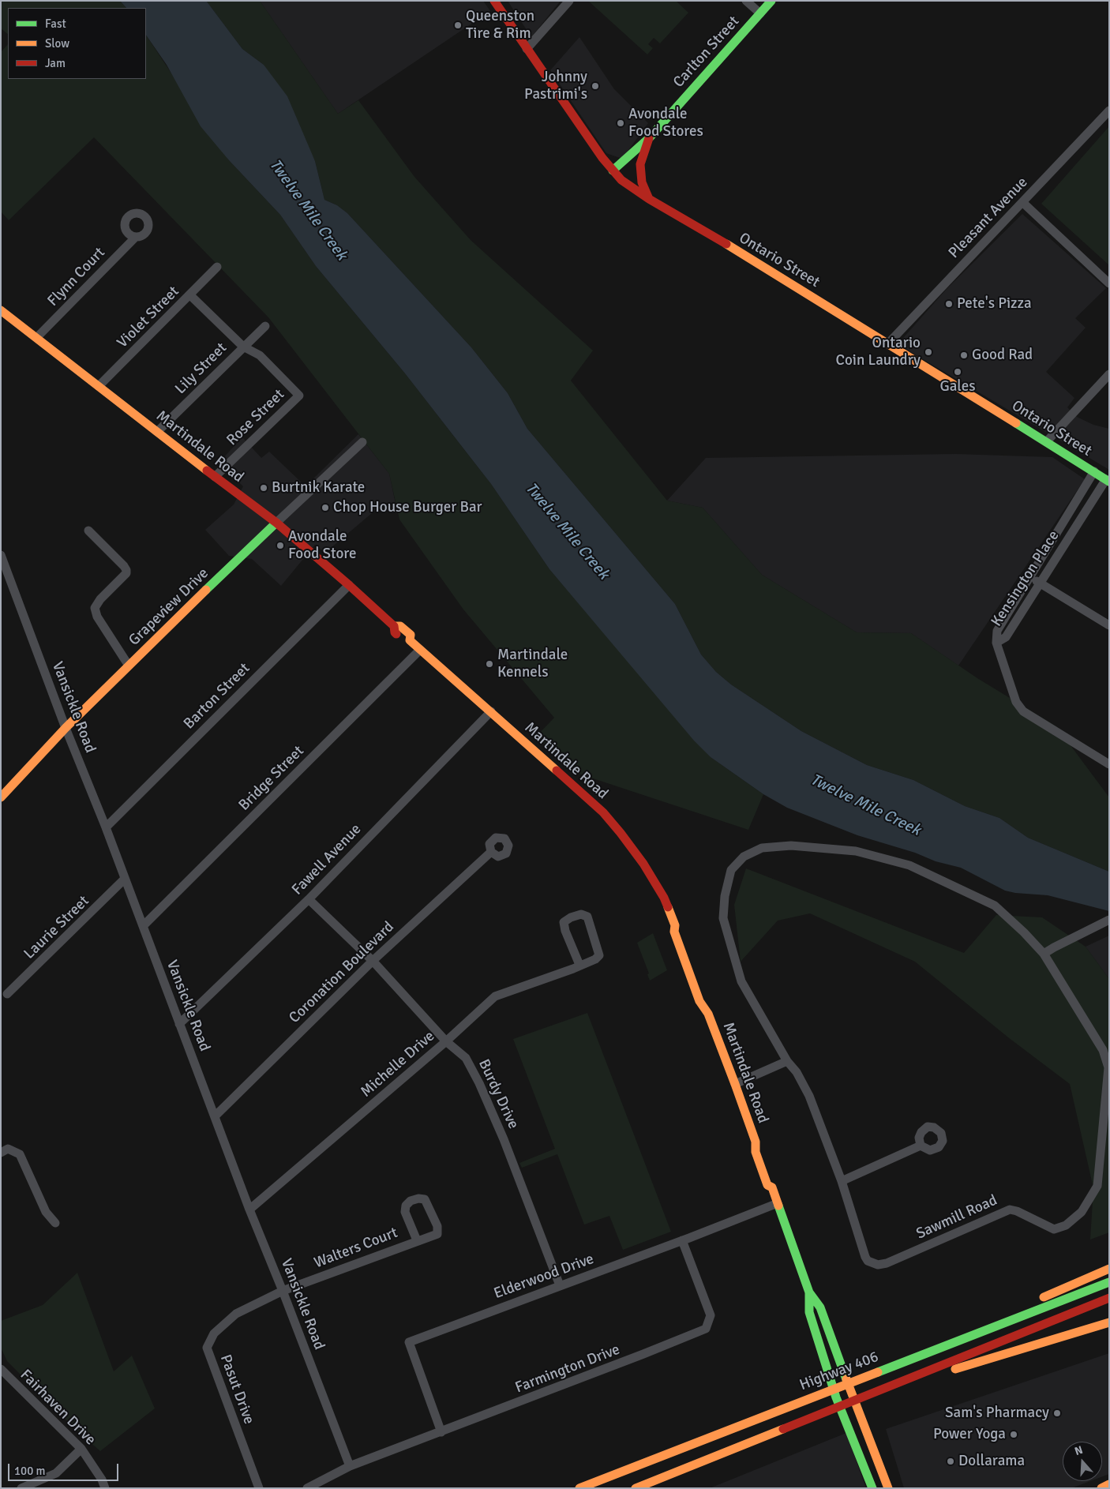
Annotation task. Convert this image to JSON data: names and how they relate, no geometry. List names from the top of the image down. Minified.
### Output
{"streets":{"main road":["Carlton Street","Ontario Street","Martindale Road","Grapeview Drive","Highway 406"],"street":["Pleasant Avenue","Flynn Court","Violet Street","Lily Street","Rose Street","Kensington Place","Barton Street","Vansickle Road","Bridge Street","Fawell Avenue","Laurie Street","Coronation Boulevard","Michelle Drive","Burdy Drive","Sawmill Road","Walters Court","Elderwood Drive","Farmington Drive","Pasut Drive","Fairhaven Drive"]},"crossings":[["Carlton Street","Ontario Street"],["Pleasant Avenue","Ontario Street"],["Ontario Street","Kensington Place"],["Flynn Court","Martindale Road"],["Violet Street","Martindale Road"],["Lily Street","Rose Street"],["Lily Street","Martindale Road"],["Rose Street","Martindale Road"],["Martindale Road","Grapeview Drive"],["Martindale Road","Barton Street"],["Martindale Road","Bridge Street"],["Martindale Road","Fawell Avenue"],["Martindale Road","Elderwood Drive"],["Grapeview Drive","Vansickle Road"],["Barton Street","Vansickle Road"],["Vansickle Road","Bridge Street"],["Vansickle Road","Fawell Avenue"],["Vansickle Road","Laurie Street"],["Vansickle Road","Coronation Boulevard"],["Vansickle Road","Michelle Drive"],["Vansickle Road","Walters Court"],["Vansickle Road","Farmington Drive"],["Vansickle Road","Pasut Drive"],["Fawell Avenue","Burdy Drive"],["Coronation Boulevard","Burdy Drive"],["Michelle Drive","Burdy Drive"],["Burdy Drive","Elderwood Drive"],["Walters Court","Pasut Drive"],["Elderwood Drive","Farmington Drive"]],"water":["Twelve Mile Creek"],"places":["Queenston Tire & Rim","Johnny Pastrimi's","Avondale Food Stores","Pete's Pizza","Ontario Coin Laundry","Good Rad","Gales","Burtnik Karate","Chop House Burger Bar","Avondale Food Store","Martindale Kennels","Sam's Pharmacy","Power Yoga","Dollarama"],"legend":["Fast","Slow","Jam"],"scale_bar":"100 m","north":"top"}
